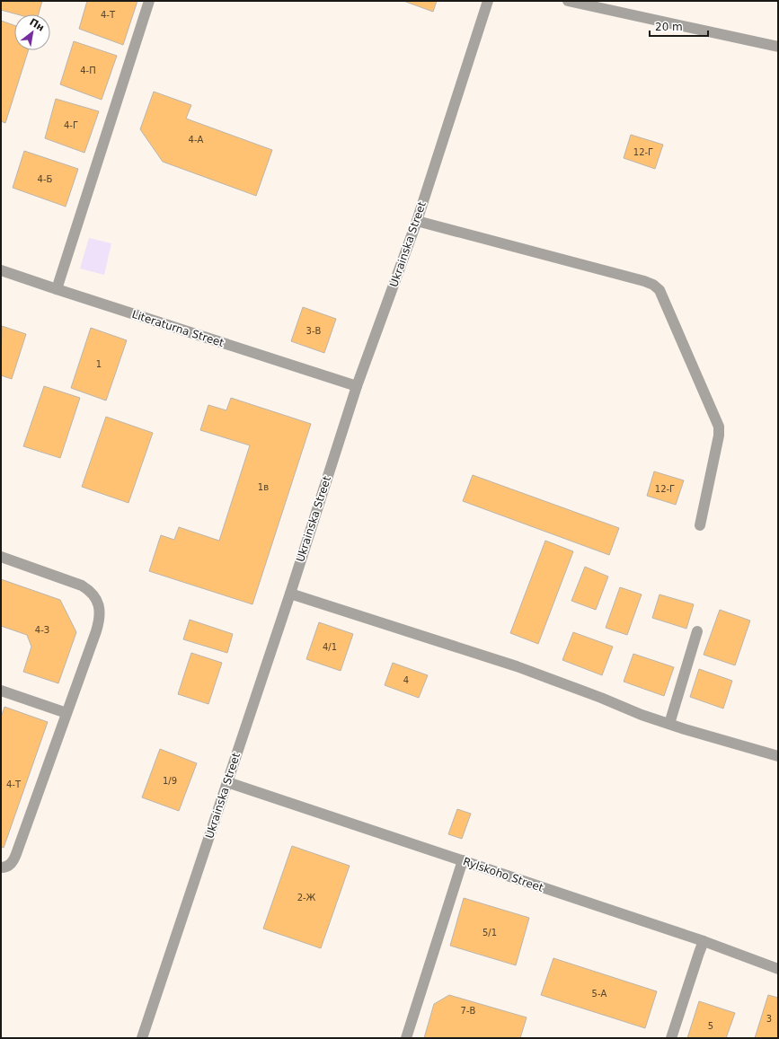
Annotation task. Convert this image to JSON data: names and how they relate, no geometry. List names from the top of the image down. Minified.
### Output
{"streets":{"street":["Ukrainska Street","Literaturna Street","Rylskoho Street"]},"crossings":[["Ukrainska Street","Literaturna Street"],["Ukrainska Street","Rylskoho Street"]],"house_numbers":["4-Т","4-П","4-Г","4-А","12-Г","4-Б","3-В","1","1в","12-Г","4-З","4/1","4","1/9","4-Т","2-Ж","5/1","5-А","7-В","3","5"],"scale_bar":"20 m","north":"top right"}
